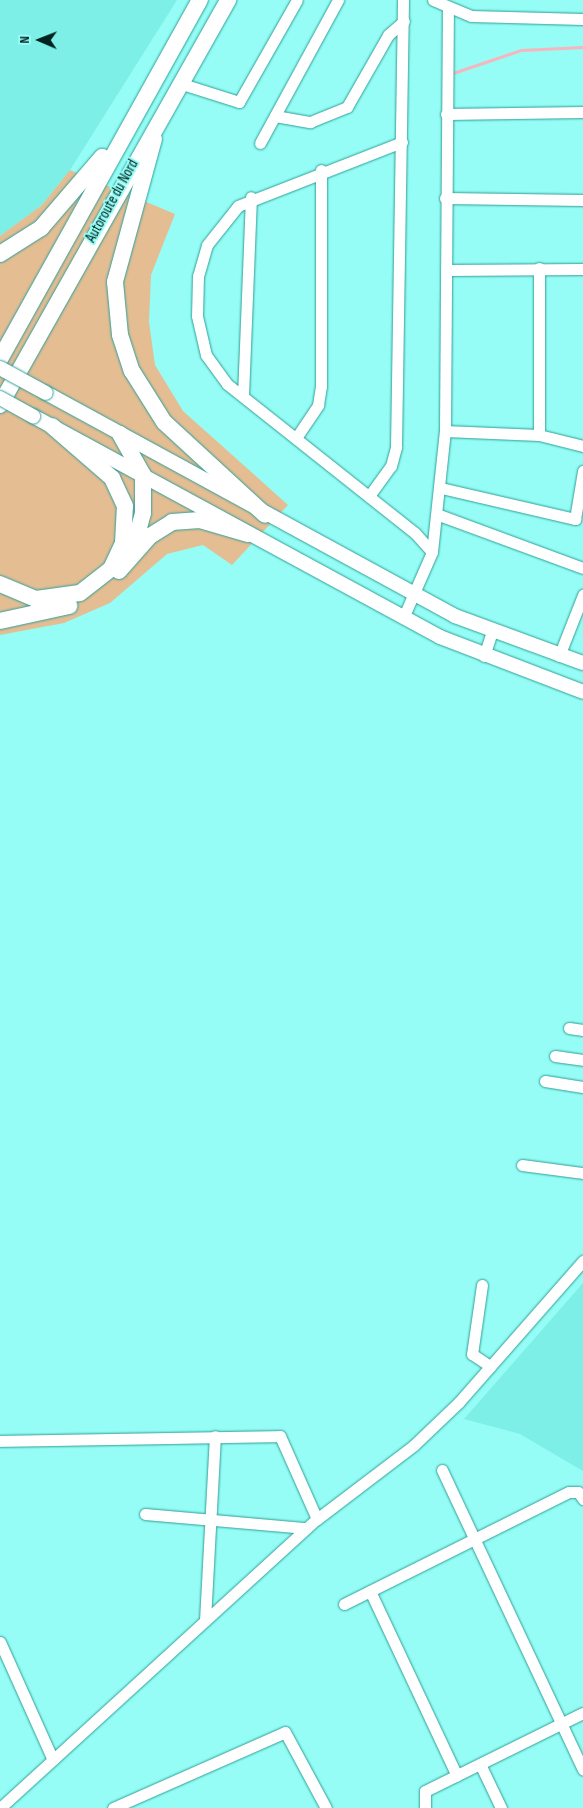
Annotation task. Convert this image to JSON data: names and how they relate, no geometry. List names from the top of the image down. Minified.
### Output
{"streets":{"highway":["Autoroute du Nord"]},"north":"left"}
